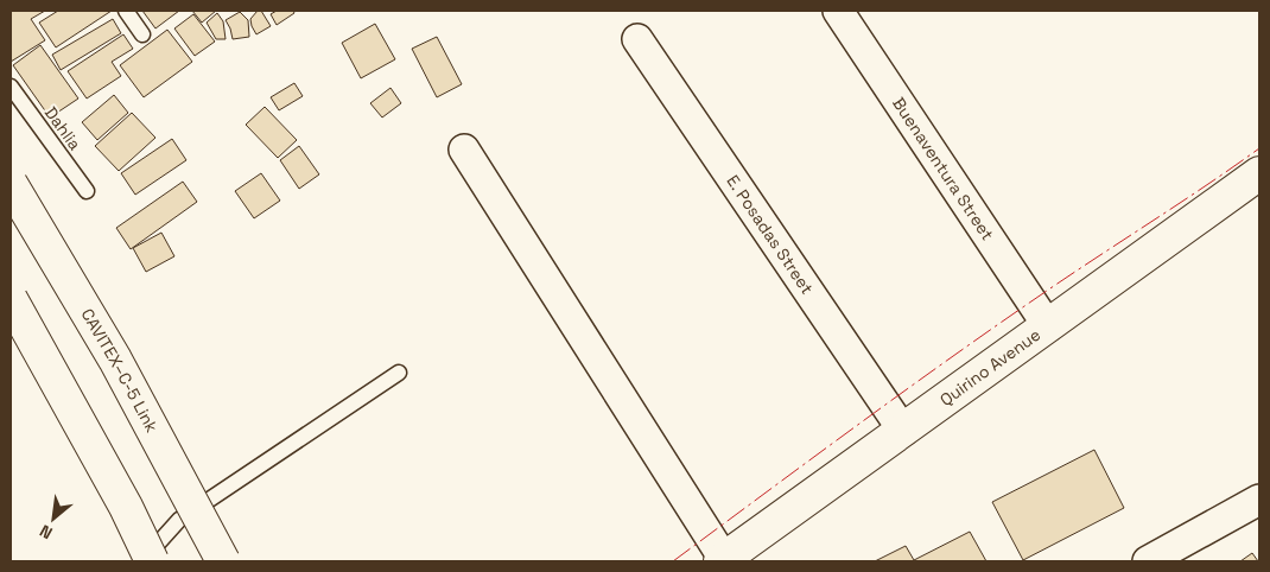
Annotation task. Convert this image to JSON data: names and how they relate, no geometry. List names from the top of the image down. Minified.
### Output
{"streets":{"main road":["Quirino Avenue","CAVITEX–C-5 Link"],"street":["Buenaventura Street","E. Posadas Street"],"lane":["Dahlia"]},"crossings":[["Buenaventura Street","Quirino Avenue"],["E. Posadas Street","Quirino Avenue"]],"north":"bottom left"}
